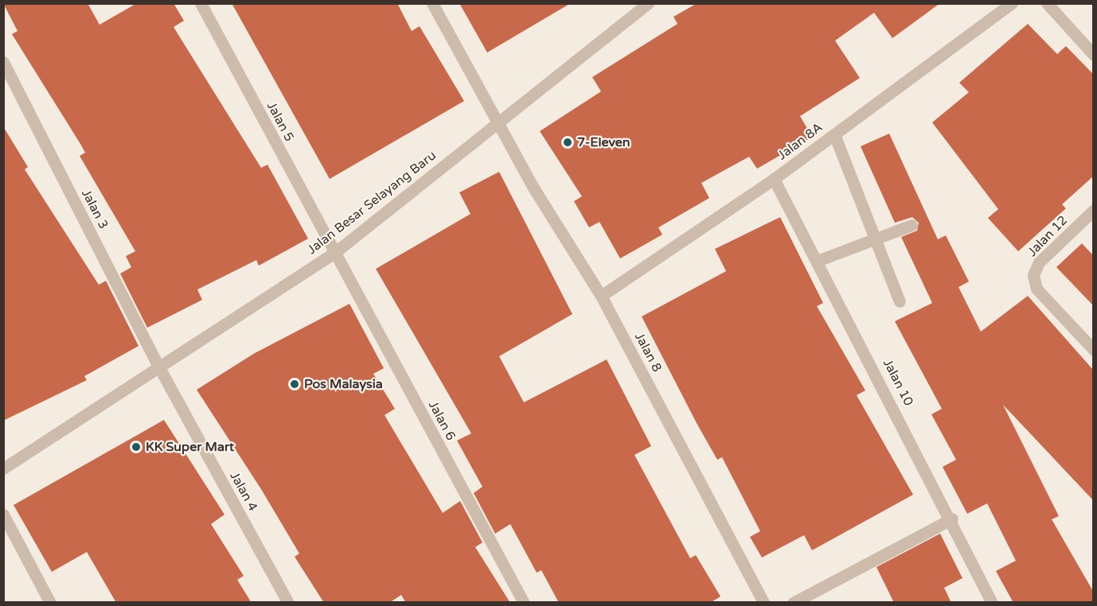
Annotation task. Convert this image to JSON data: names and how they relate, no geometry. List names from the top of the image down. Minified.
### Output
{"streets":{"street":["Jalan 5","Jalan 8A","Jalan Besar Selayang Baru","Jalan 3","Jalan 12","Jalan 8","Jalan 10","Jalan 6","Jalan 4"]},"crossings":[["Jalan 5","Jalan Besar Selayang Baru"],["Jalan 5","Jalan 6"],["Jalan 8A","Jalan 8"],["Jalan 8A","Jalan 10"],["Jalan Besar Selayang Baru","Jalan 3"],["Jalan Besar Selayang Baru","Jalan 8"],["Jalan Besar Selayang Baru","Jalan 6"],["Jalan Besar Selayang Baru","Jalan 4"],["Jalan 3","Jalan 4"]],"places":["7-Eleven","Pos Malaysia","KK Super Mart"]}
